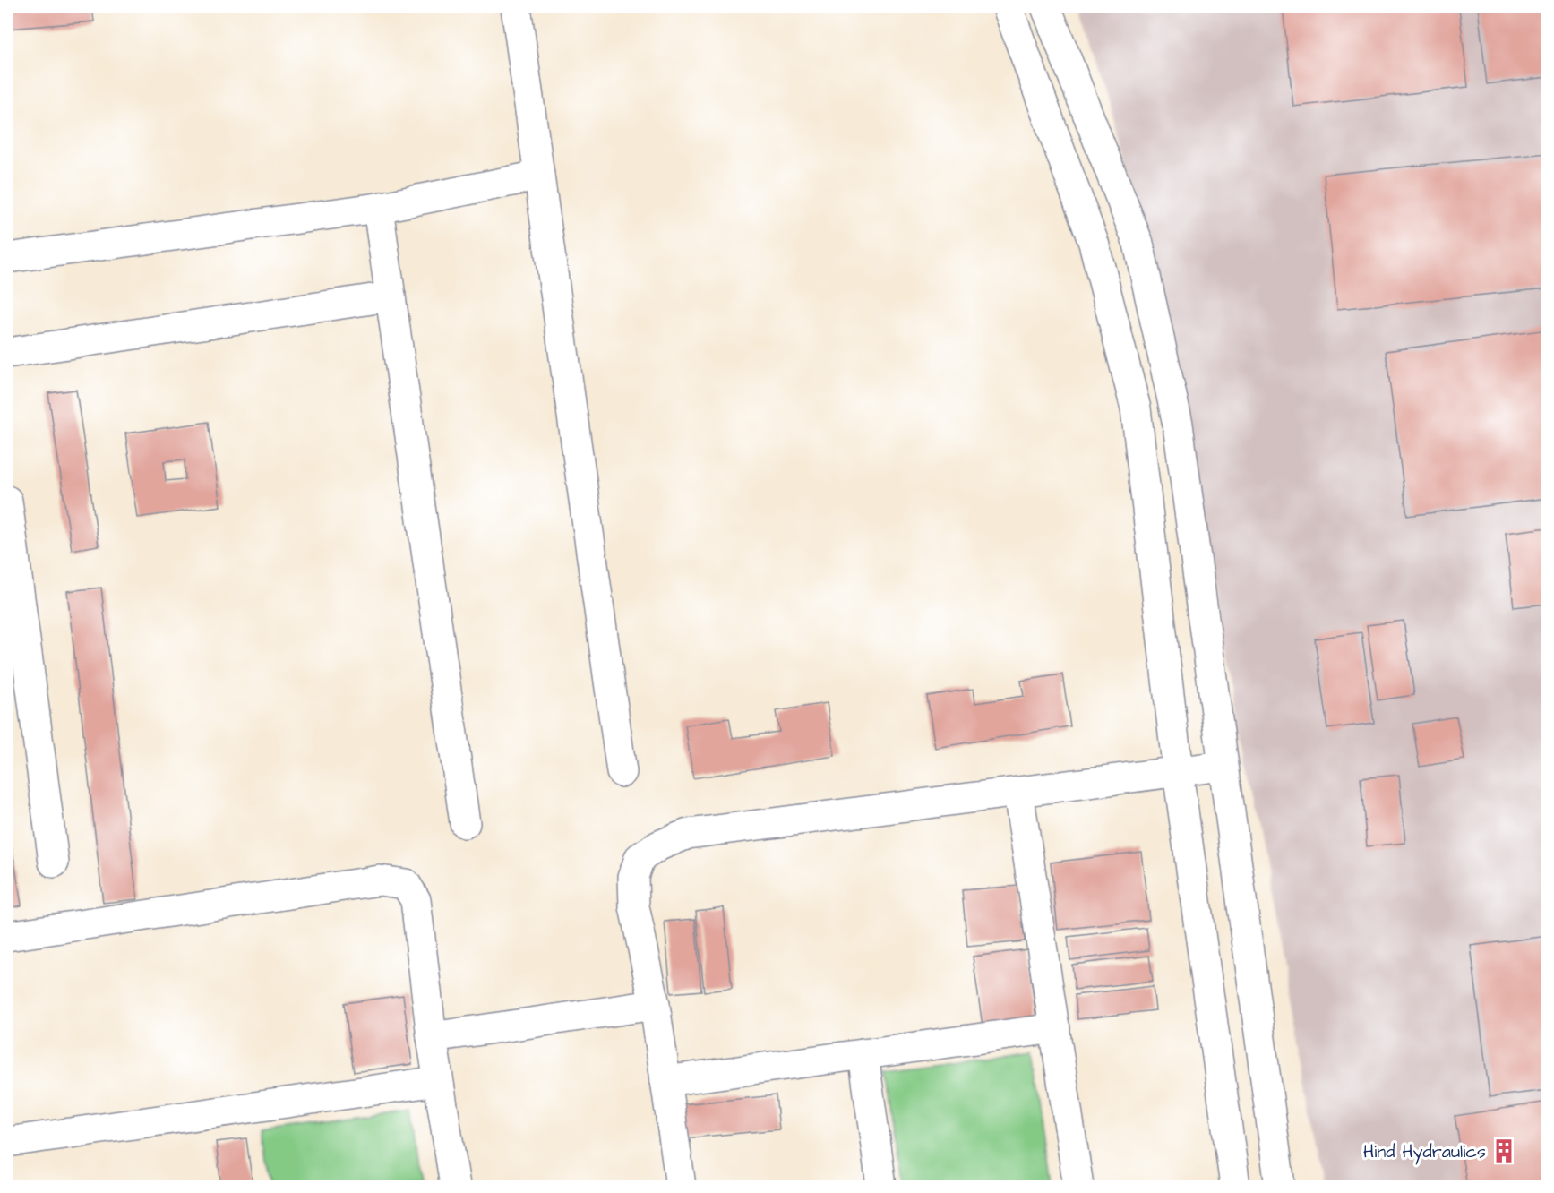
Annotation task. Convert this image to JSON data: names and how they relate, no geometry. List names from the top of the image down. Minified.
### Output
{"places":{"building":["Hind Hydraulics"]}}
